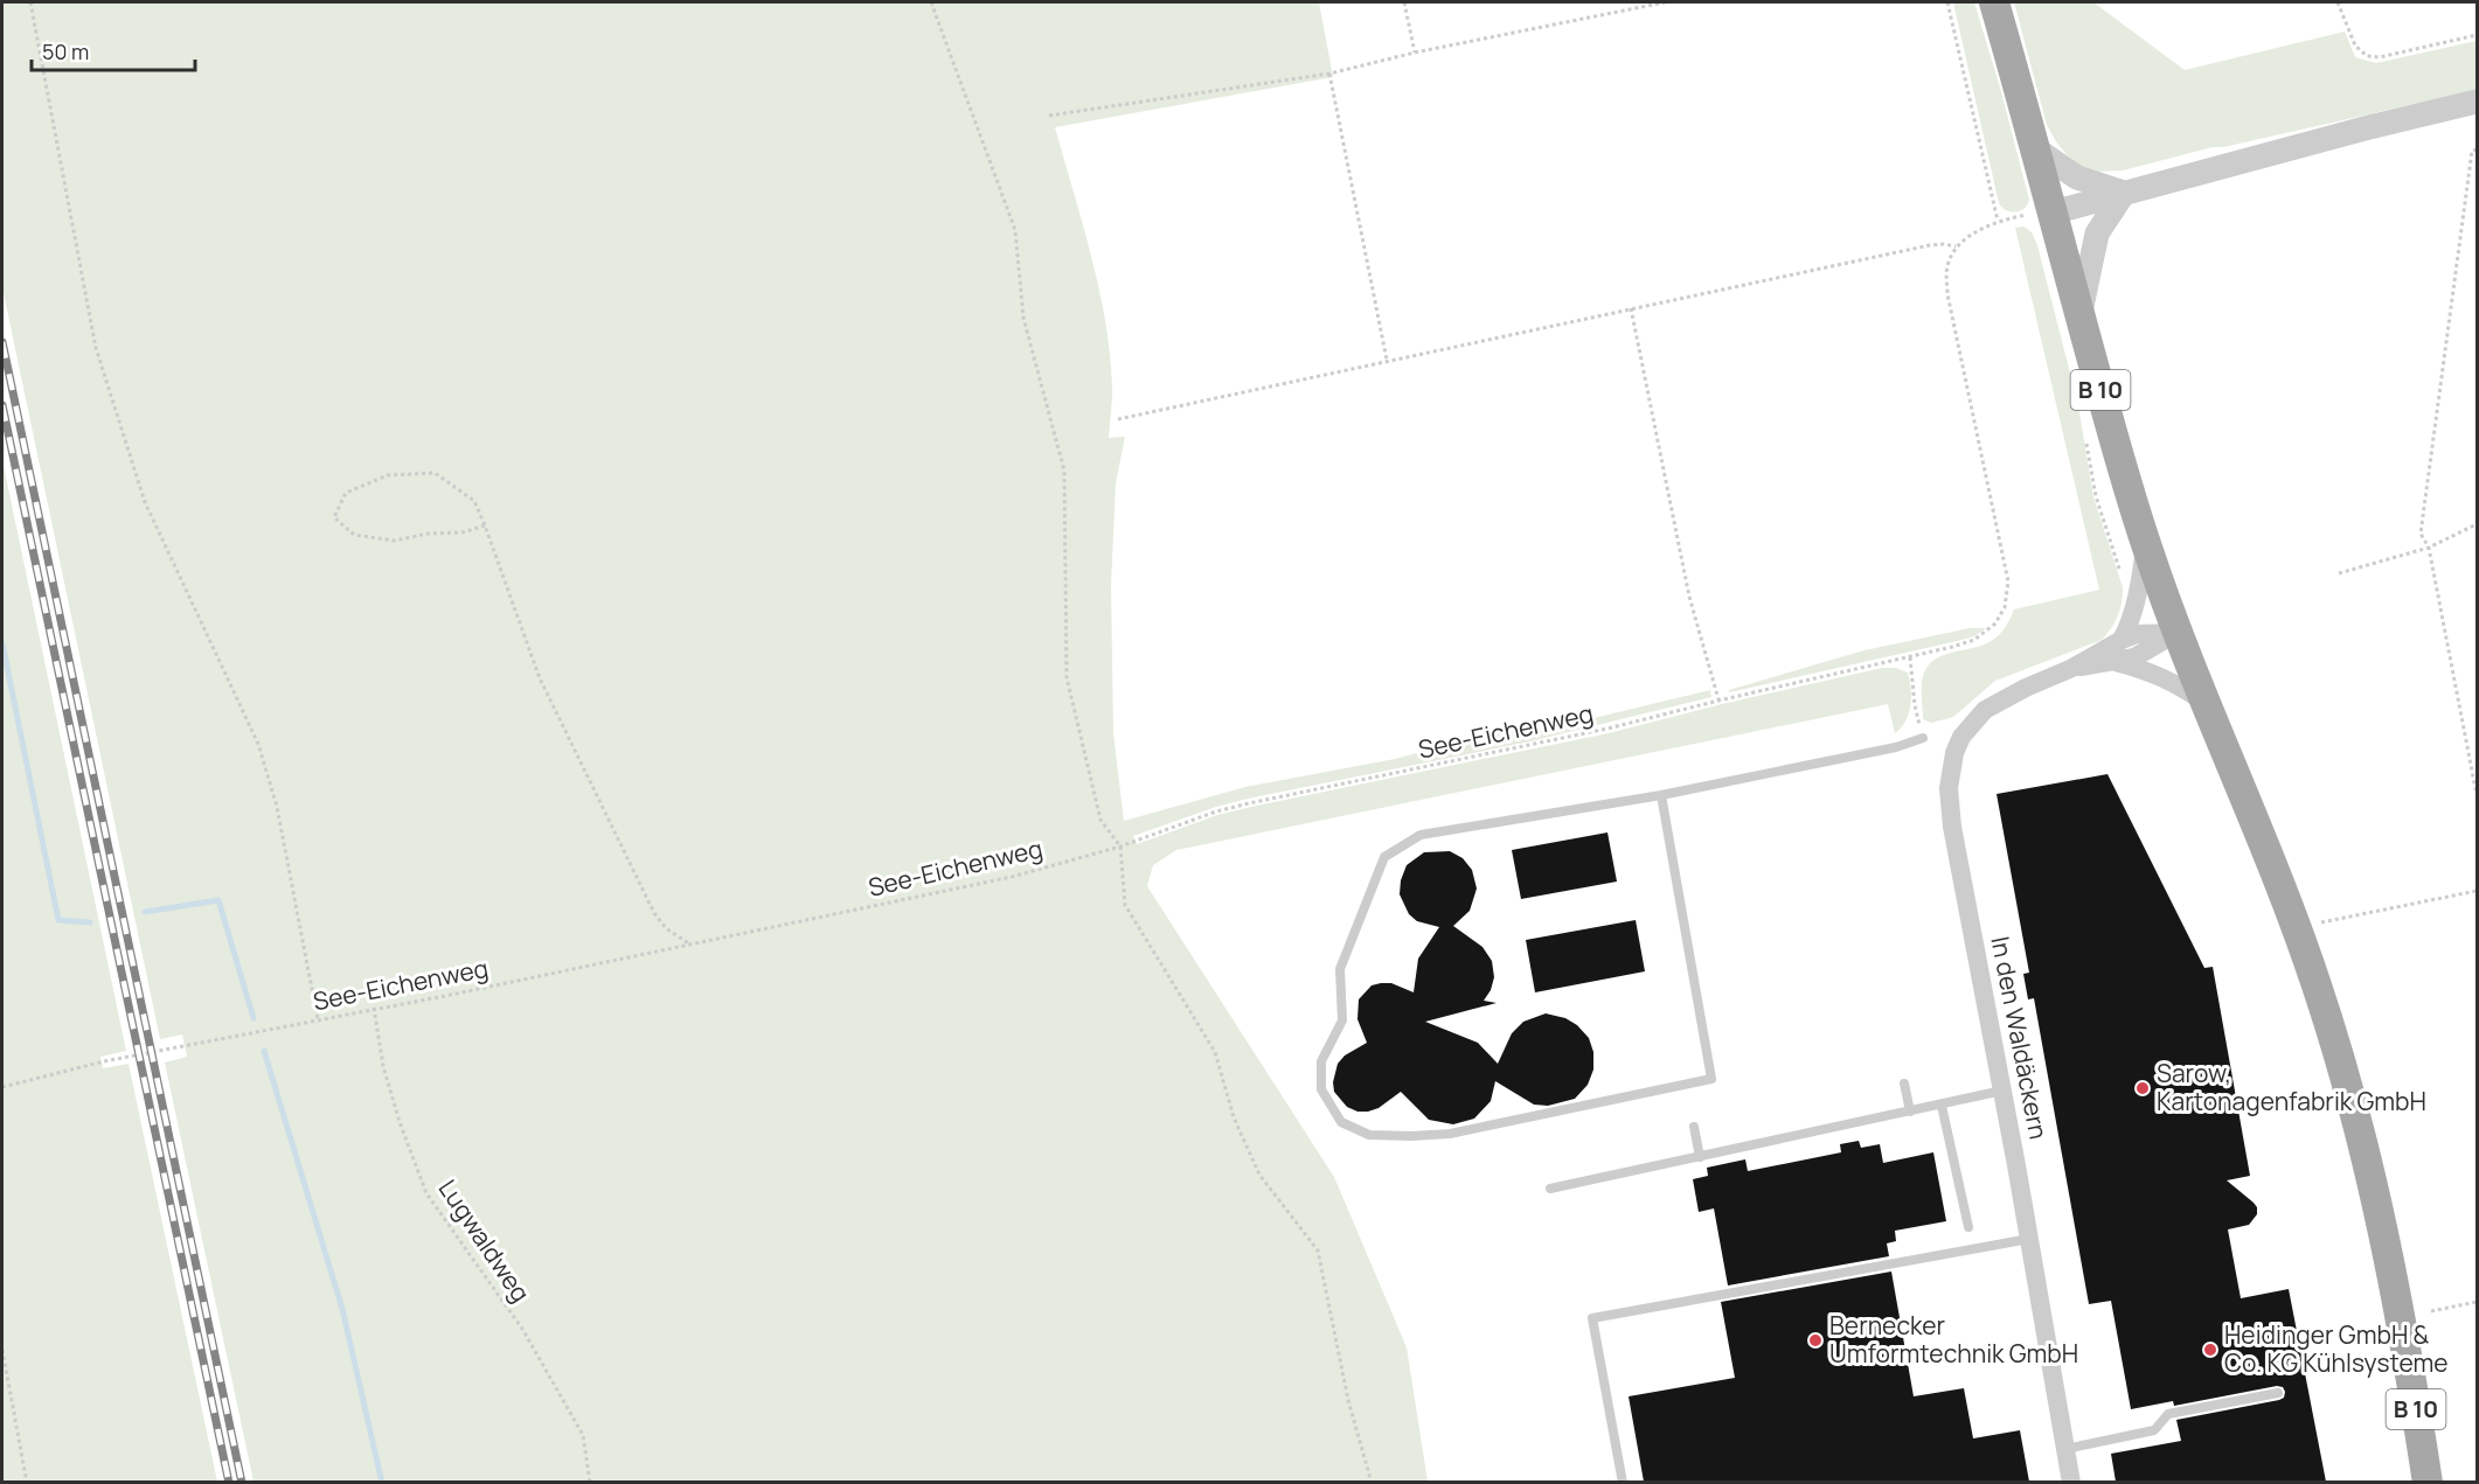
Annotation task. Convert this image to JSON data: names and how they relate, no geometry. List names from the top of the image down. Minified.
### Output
{"streets":{"main road":["B 10"],"street":["In den Waldäckern"],"path":["See-Eichenweg","Lugwaldweg"]},"crossings":[["B 10","In den Waldäckern"],["See-Eichenweg","Lugwaldweg"]],"places":["Sarow, Kartonagenfabrik GmbH","Bernecker Umformtechnik GmbH","Heidinger GmbH & Co. KG Kühlsysteme"],"scale_bar":"50 m"}
